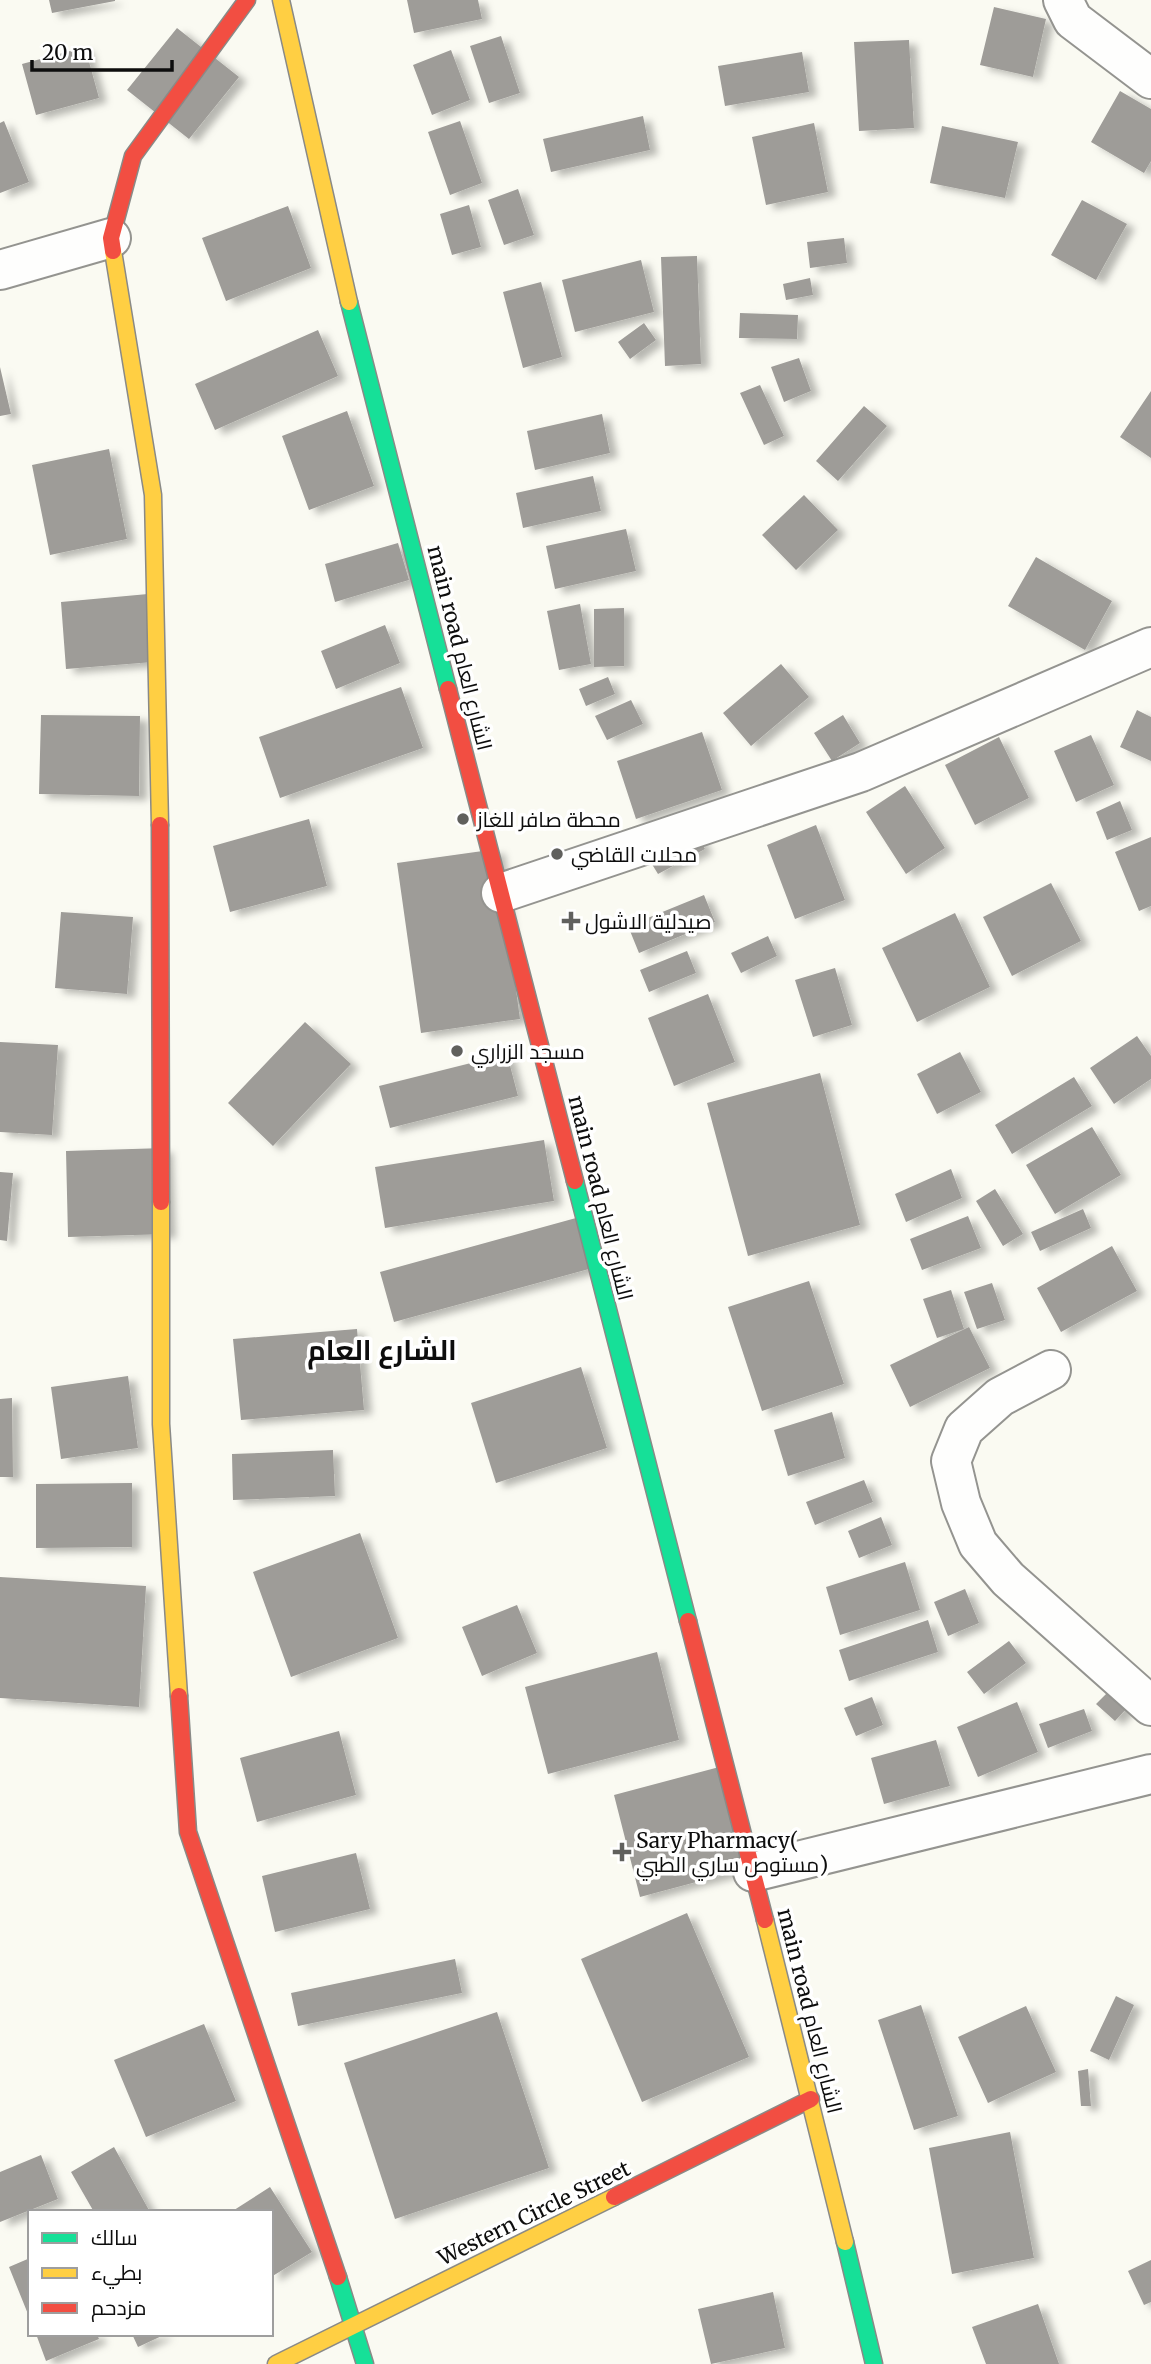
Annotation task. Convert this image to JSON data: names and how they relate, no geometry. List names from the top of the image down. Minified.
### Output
{"streets":{"street":["main road الشارع العام","Western Circle Street"]},"crossings":[["main road الشارع العام","Western Circle Street"]],"districts":["الشارع العام"],"places":{"other":["محطة صافر للغاز","محلات القاضي","مسجد الزراري"],"health":["صيدلية الاشول","Sary Pharmacy( مستوص ساري الطبي)"]},"legend":["سالك","بطيء","مزدحم"],"scale_bar":"20 m"}
